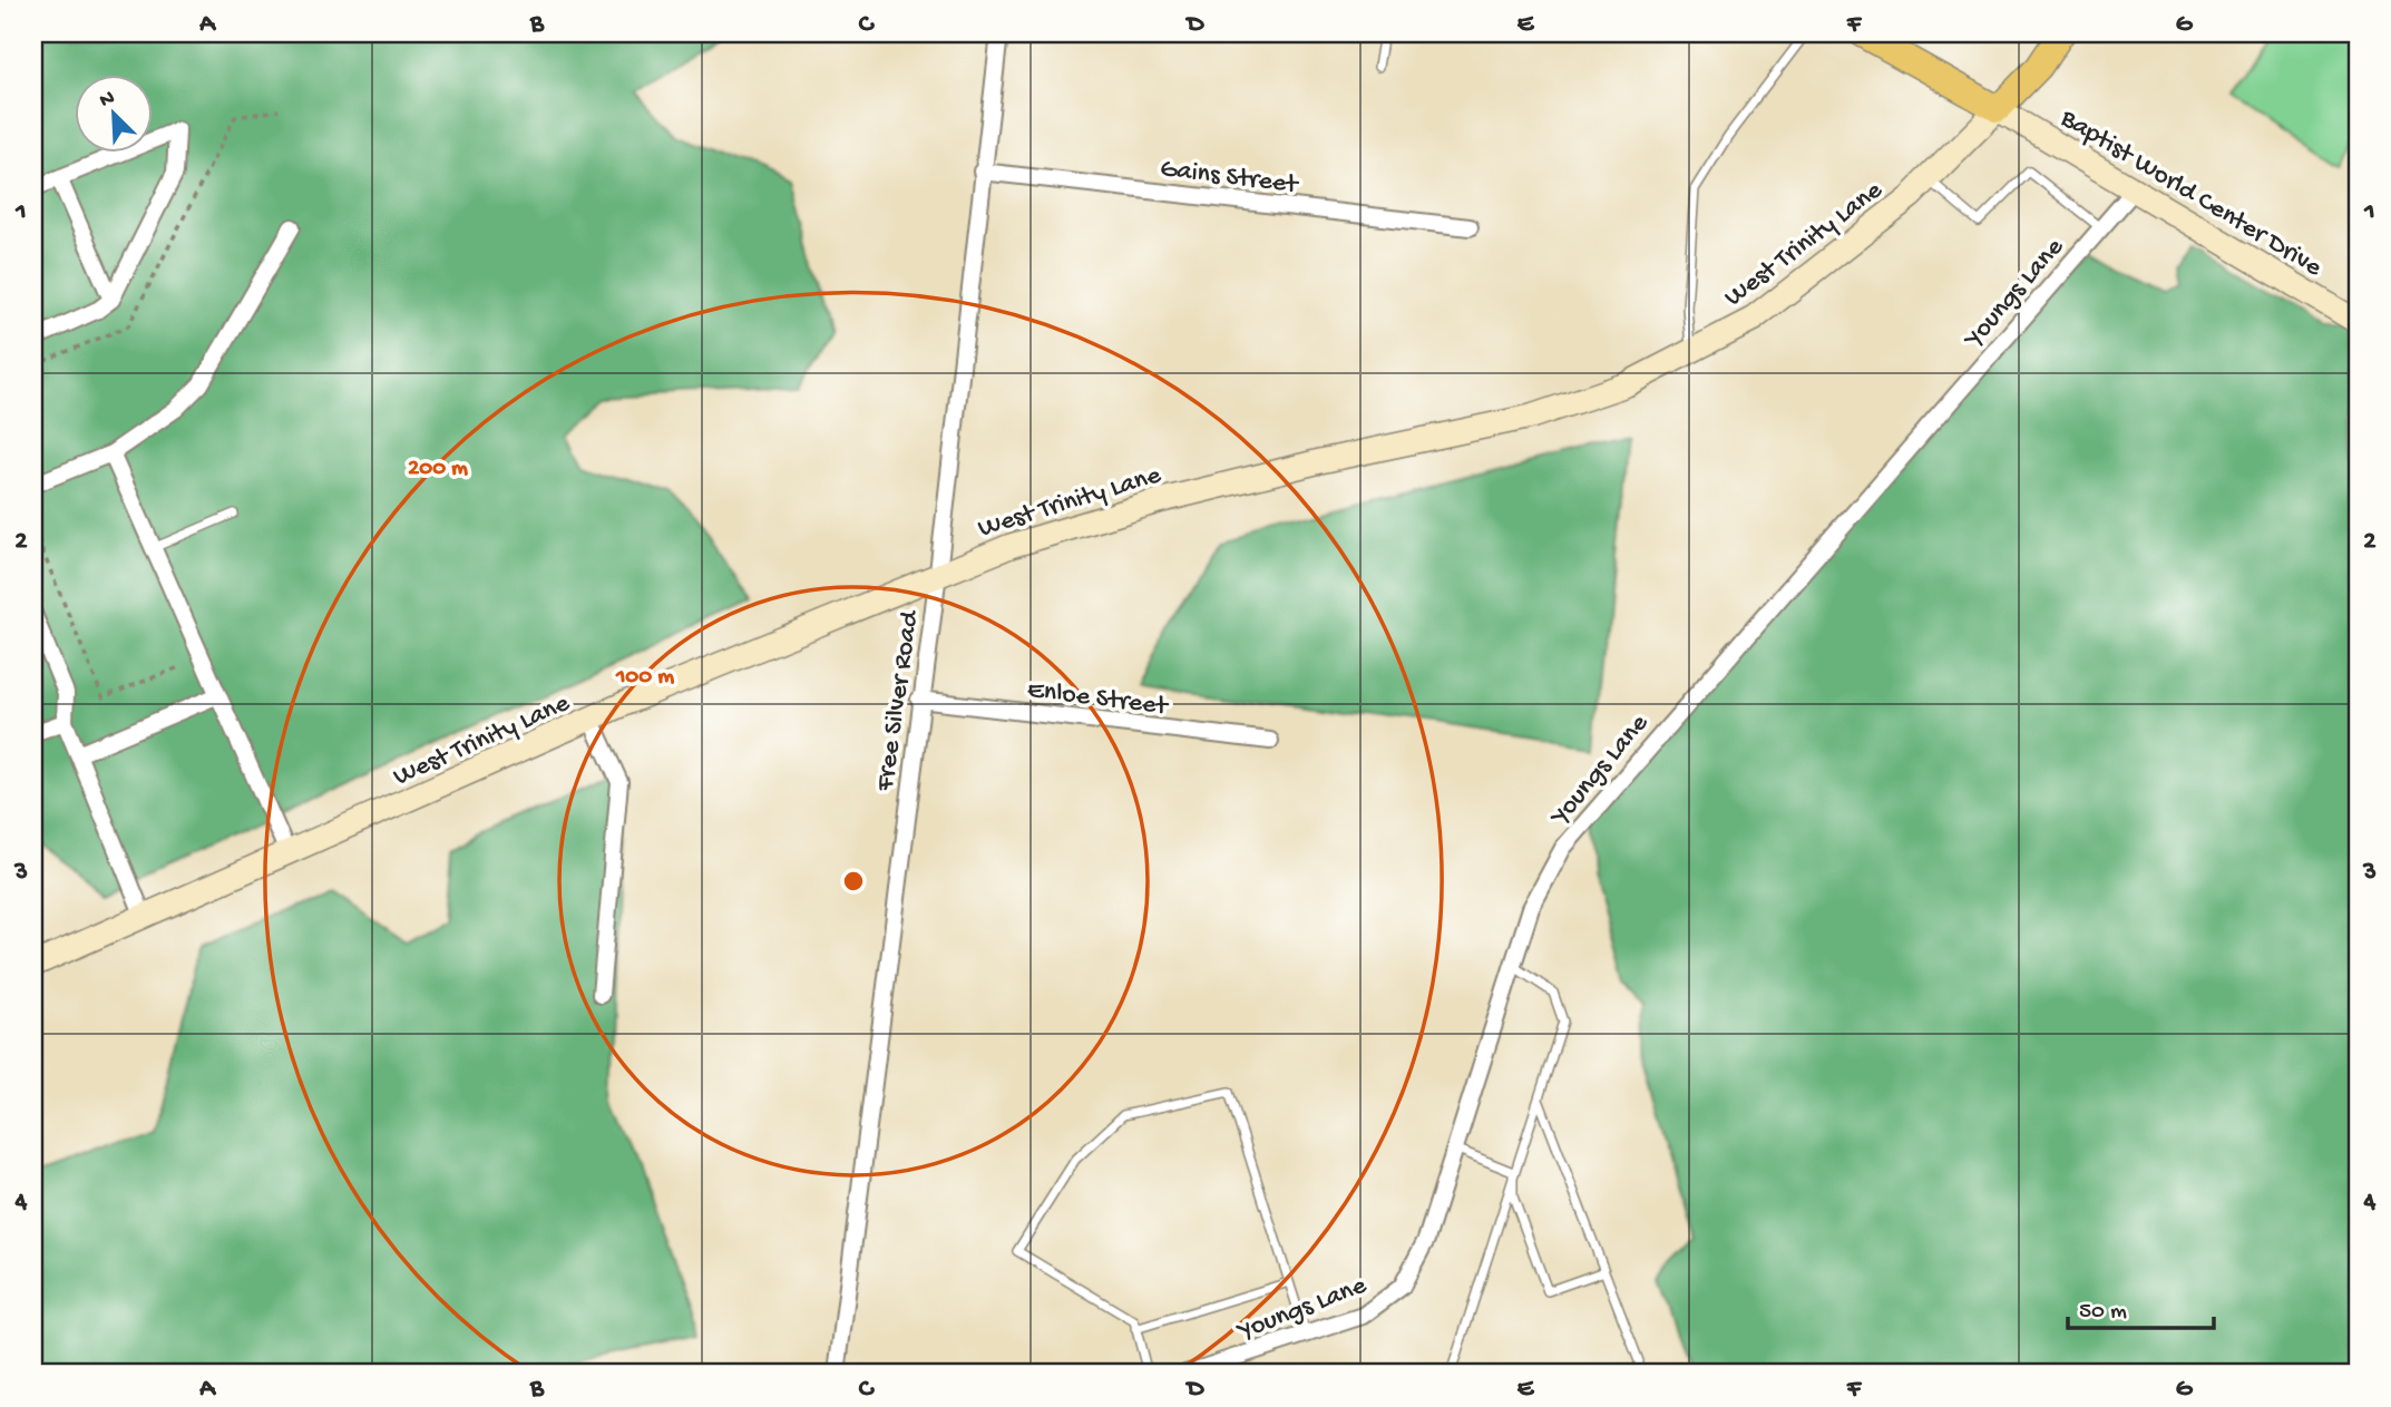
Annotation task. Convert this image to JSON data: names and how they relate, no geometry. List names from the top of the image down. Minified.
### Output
{"streets":{"main road":["Baptist World Center Drive","West Trinity Lane"],"street":["Gains Street","Youngs Lane","Enloe Street","Free Silver Road"]},"crossings":[["Gains Street","Free Silver Road"],["Baptist World Center Drive","West Trinity Lane"],["Baptist World Center Drive","Youngs Lane"],["West Trinity Lane","Free Silver Road"],["Enloe Street","Free Silver Road"]],"scale_bar":"50 m","north":"top left","grid":{"columns":["A","B","C","D","E","F","G"],"rows":["1","2","3","4"]},"rings":["200 m","100 m"]}
